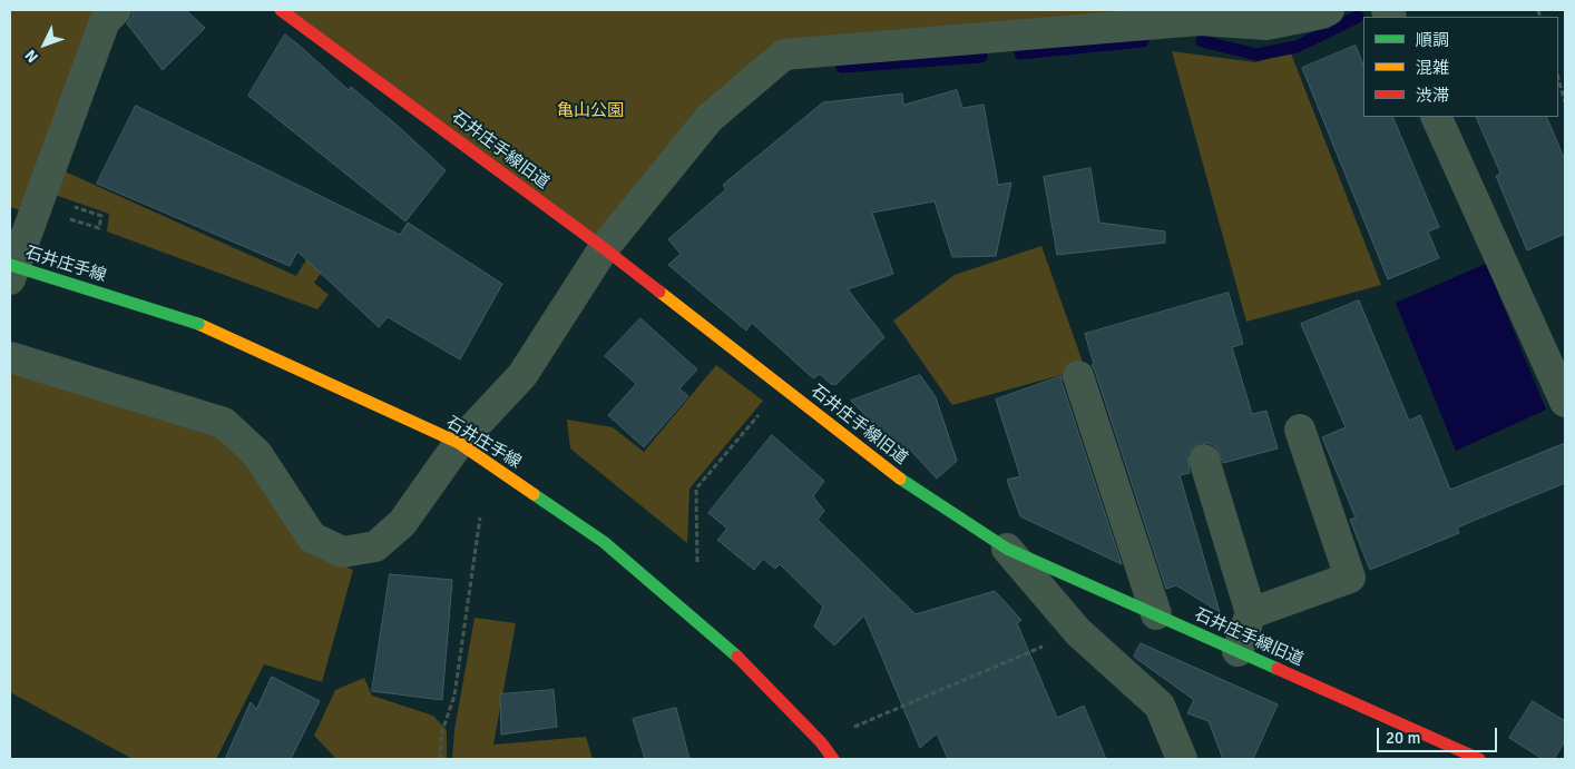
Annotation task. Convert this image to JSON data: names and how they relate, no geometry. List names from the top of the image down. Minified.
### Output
{"streets":{"street":["石井庄手線旧道","石井庄手線"]},"parks":["亀山公園"],"legend":["順調","混雑","渋滞"],"scale_bar":"20 m","north":"bottom left"}
